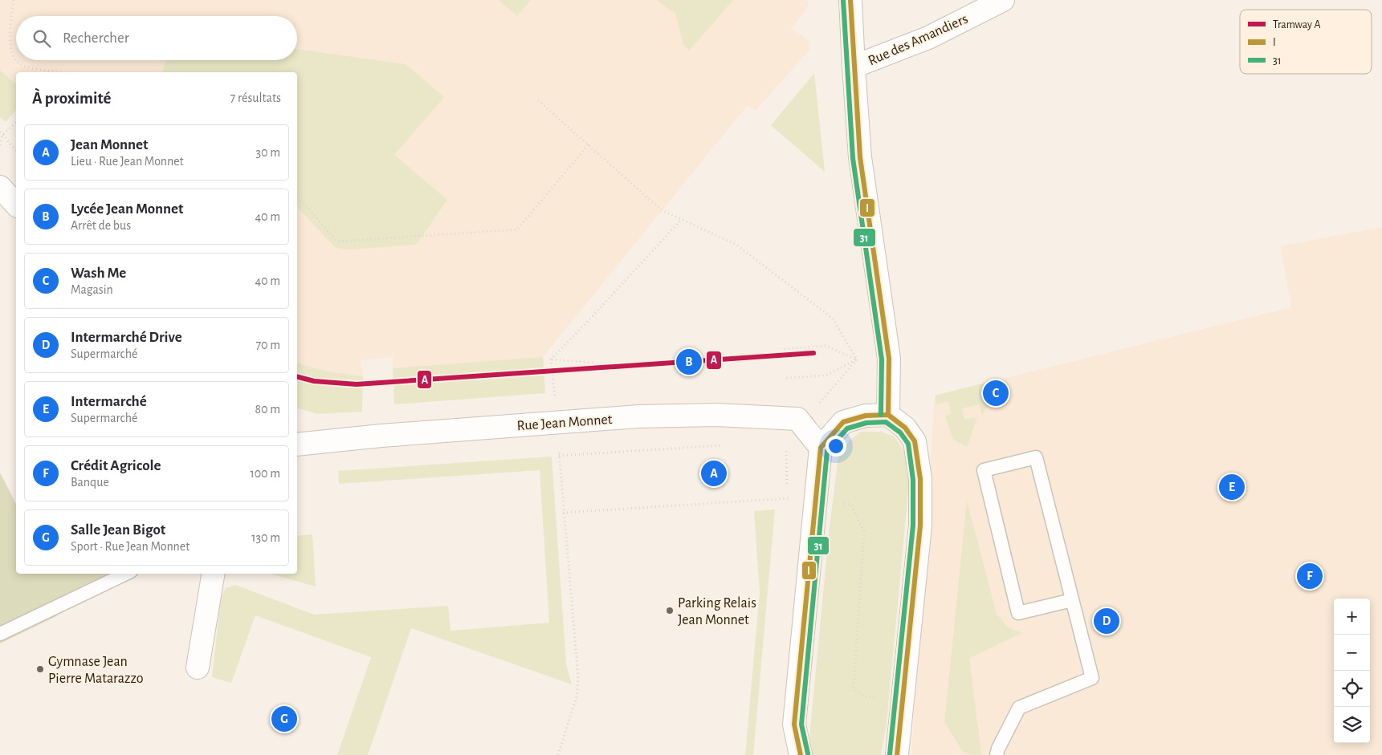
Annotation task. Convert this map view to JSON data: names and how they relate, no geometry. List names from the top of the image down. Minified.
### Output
{"streets":{"street":["Rue des Amandiers","Rue Jean Monnet"]},"places":["Parking Relais Jean Monnet","Gymnase Jean Pierre Matarazzo"],"lines":["transit line I","transit line 31","tram line A"],"legend":["Tramway A","I","31"],"page":{"search":"Rechercher","heading":["À proximité","7 résultats"],"list":[{"mark":"A","name":"Jean Monnet","note":"Lieu · Rue Jean Monnet","value":"30 m"},{"mark":"B","name":"Lycée Jean Monnet","note":"Arrêt de bus","value":"40 m"},{"mark":"C","name":"Wash Me","note":"Magasin","value":"40 m"},{"mark":"D","name":"Intermarché Drive","note":"Supermarché","value":"70 m"},{"mark":"E","name":"Intermarché","note":"Supermarché","value":"80 m"},{"mark":"F","name":"Crédit Agricole","note":"Banque","value":"100 m"},{"mark":"G","name":"Salle Jean Bigot","note":"Sport · Rue Jean Monnet","value":"130 m"}],"pins":["B","C","A","E","F","D","G"],"map_buttons":["+","−"]}}
